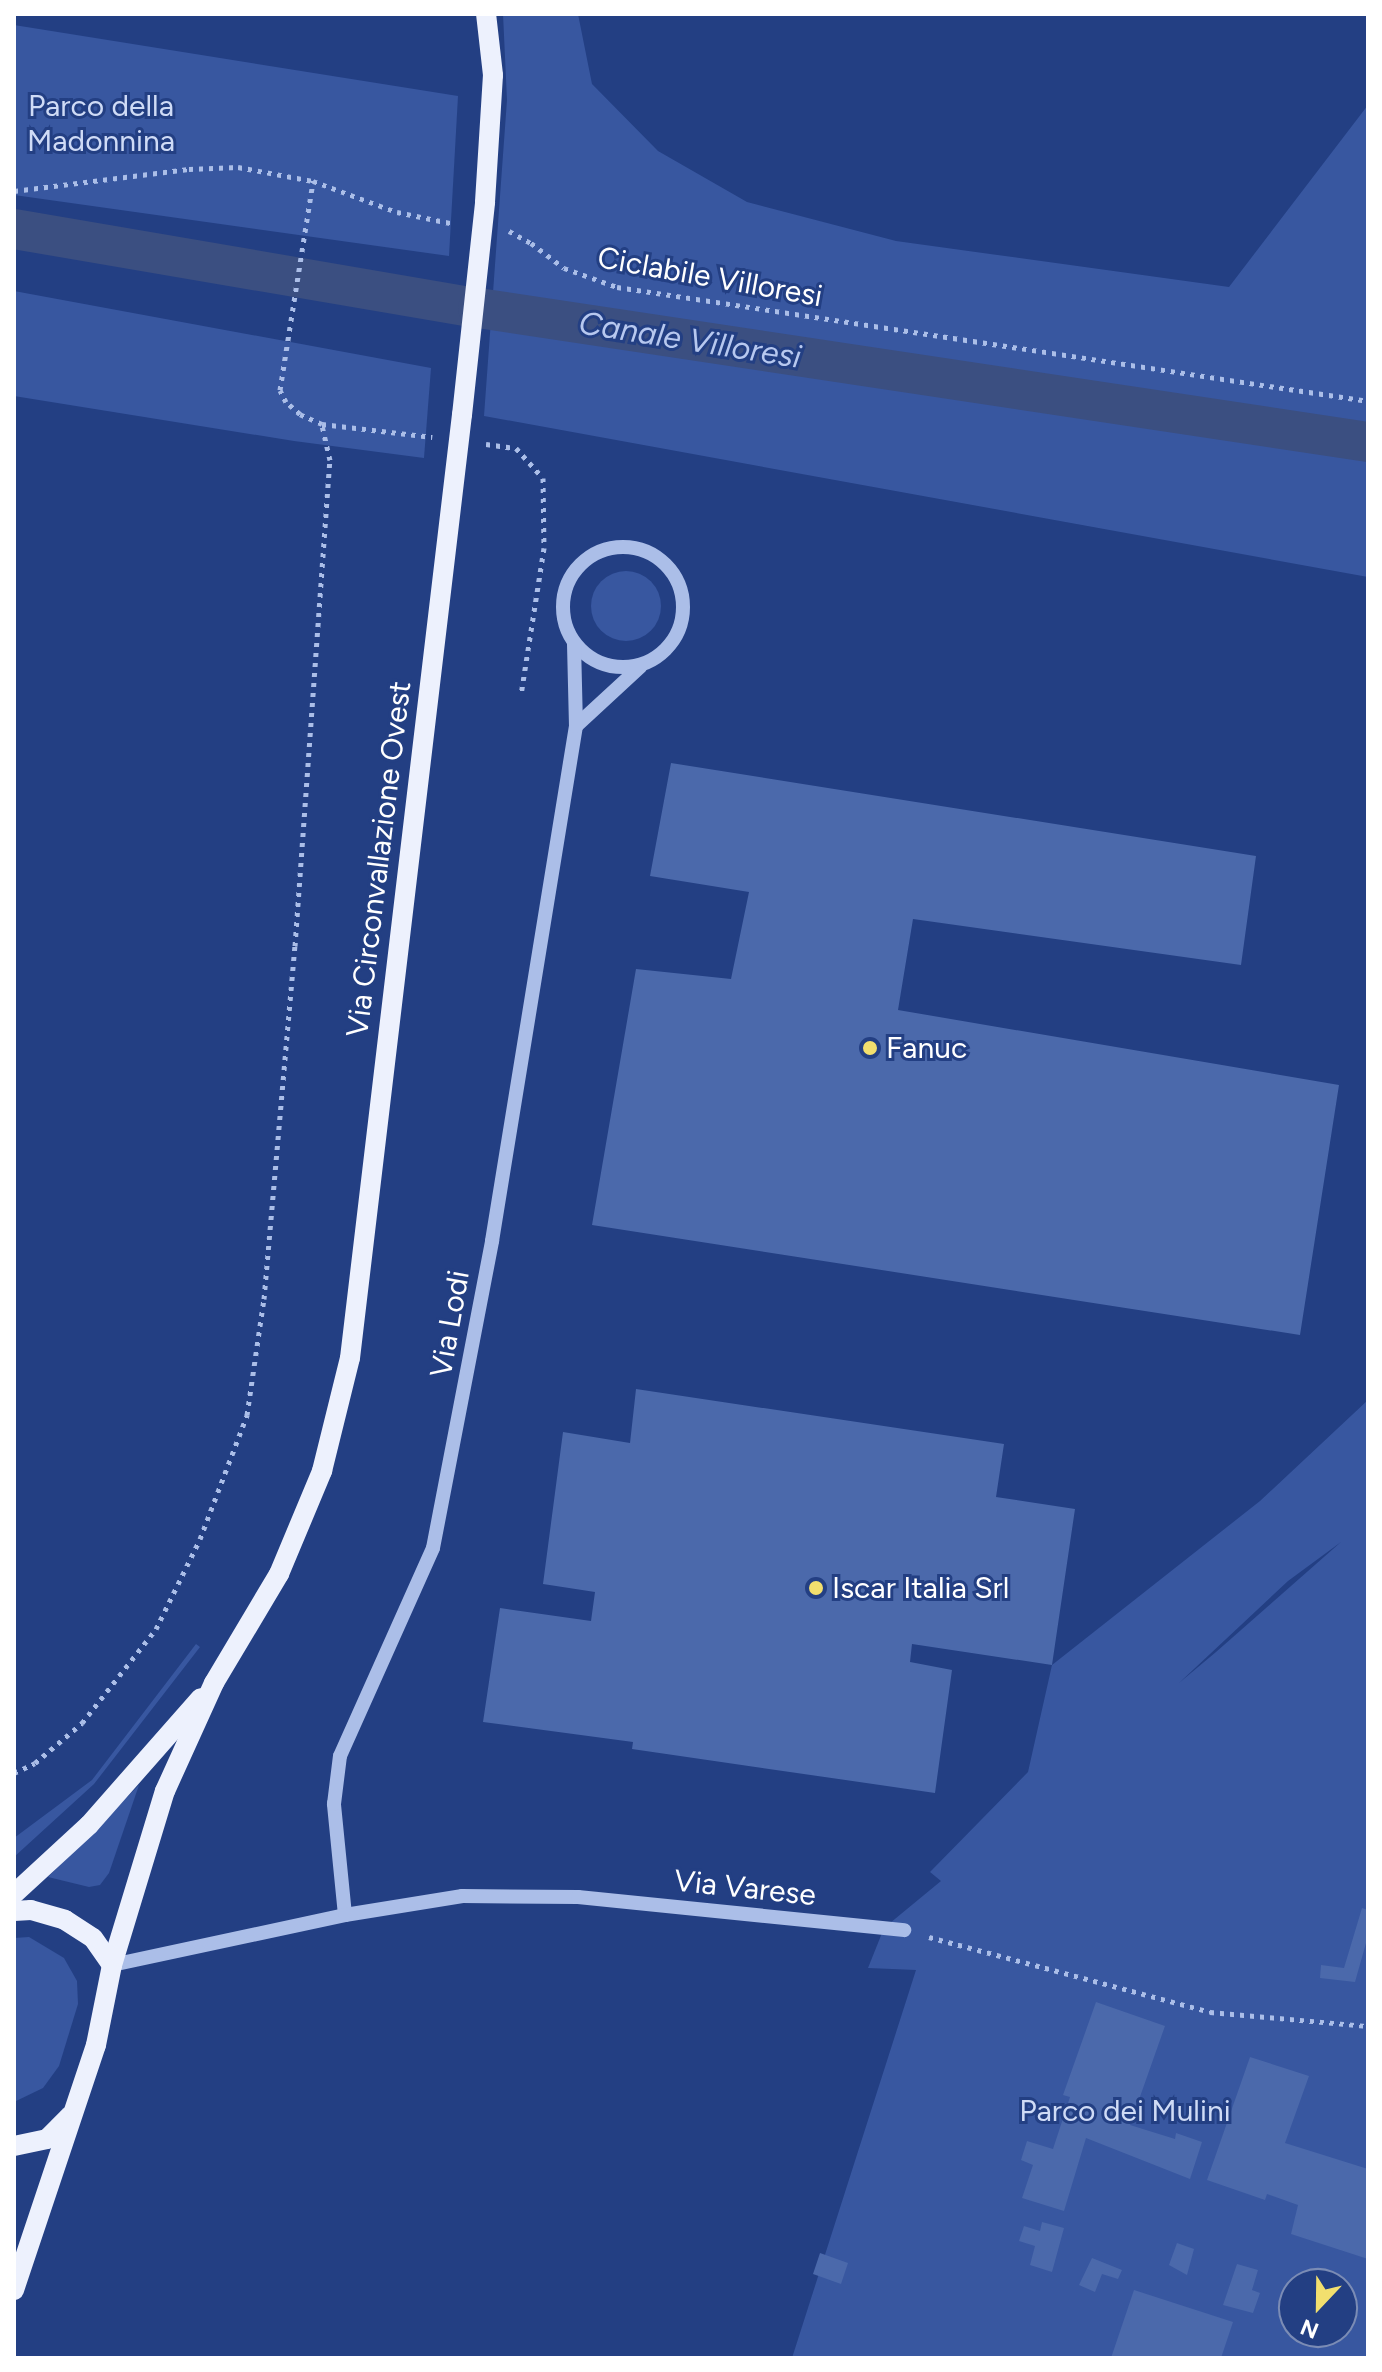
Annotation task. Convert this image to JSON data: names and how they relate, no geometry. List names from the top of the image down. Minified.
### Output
{"streets":{"main road":["Via Circonvallazione Ovest"],"street":["Via Lodi","Via Varese"],"path":["Ciclabile Villoresi"]},"crossings":[["Via Lodi","Via Varese"]],"water":["Canale Villoresi"],"parks":["Parco della Madonnina","Parco dei Mulini"],"places":["Fanuc","Iscar Italia Srl"],"north":"bottom"}
